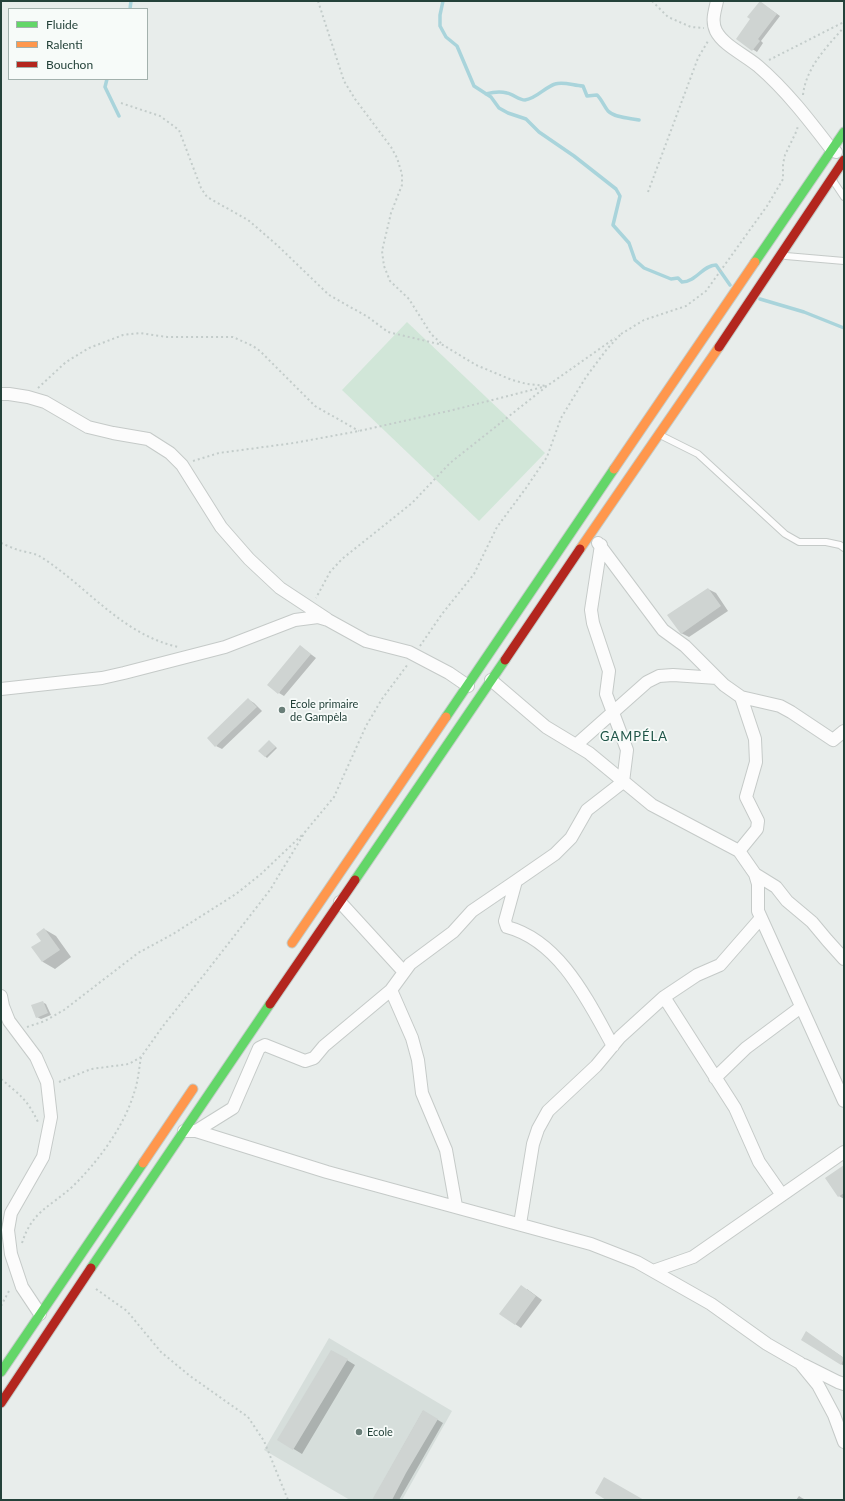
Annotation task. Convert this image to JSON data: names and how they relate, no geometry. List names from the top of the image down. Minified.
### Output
{"districts":["GAMPÉLA"],"places":["Ecole primaire de Gampèla","Ecole"],"legend":["Fluide","Ralenti","Bouchon"]}
